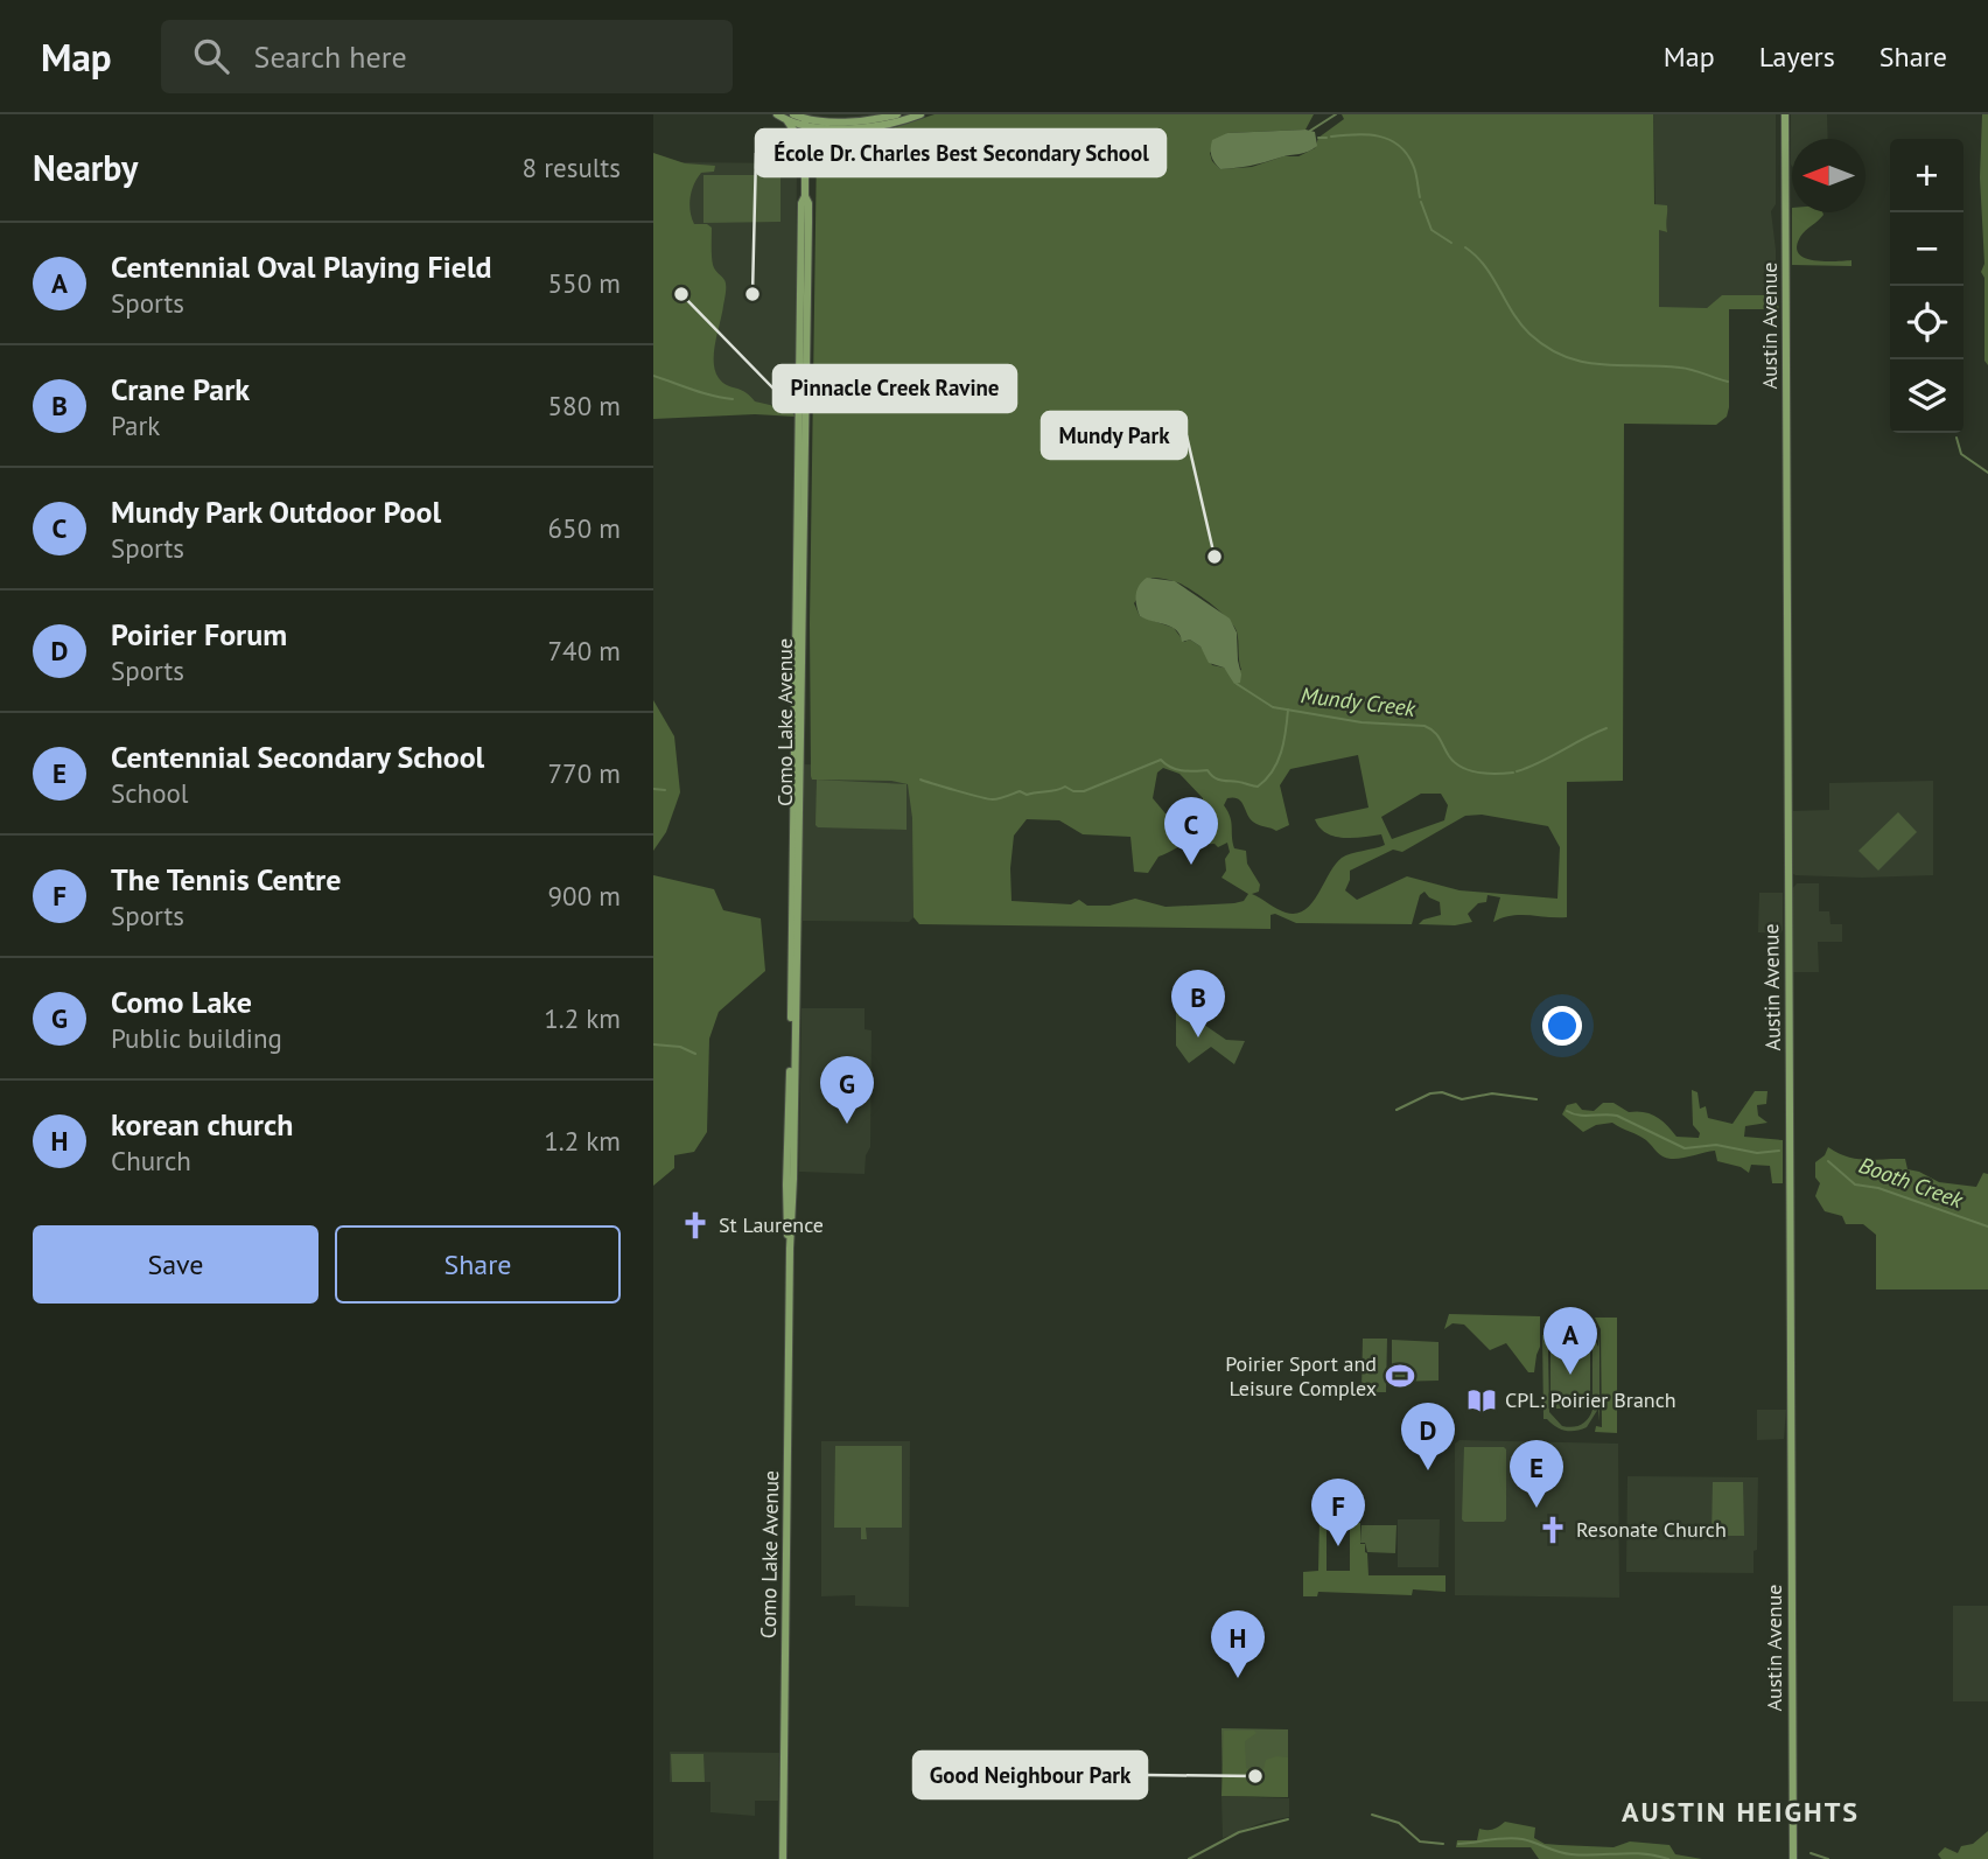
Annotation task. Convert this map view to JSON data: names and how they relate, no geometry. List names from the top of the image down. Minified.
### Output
{"streets":{"main road":["Austin Avenue","Como Lake Avenue"]},"districts":["AUSTIN HEIGHTS"],"water":["Mundy Creek","Booth Creek"],"places":{"other":["Pinnacle Creek Ravine","École Dr. Charles Best Secondary School","Mundy Park","Good Neighbour Park"],"church":["St Laurence","Resonate Church"],"sports":["Poirier Sport and Leisure Complex"],"library":["CPL: Poirier Branch"]},"north":"left","page":{"header":"Map","search":"Search here","nav":["Map","Layers","Share"],"heading":["Nearby","8 results"],"map_buttons":["+","−"],"list":[{"mark":"A","name":"Centennial Oval Playing Field","note":"Sports","value":"550 m"},{"mark":"B","name":"Crane Park","note":"Park","value":"580 m"},{"mark":"C","name":"Mundy Park Outdoor Pool","note":"Sports","value":"650 m"},{"mark":"D","name":"Poirier Forum","note":"Sports","value":"740 m"},{"mark":"E","name":"Centennial Secondary School","note":"School","value":"770 m"},{"mark":"F","name":"The Tennis Centre","note":"Sports","value":"900 m"},{"mark":"G","name":"Como Lake","note":"Public building","value":"1.2 km"},{"mark":"H","name":"korean church","note":"Church","value":"1.2 km"}],"pins":["C","B","G","A","D","E","F","H"],"buttons":["Save","Share"]}}
